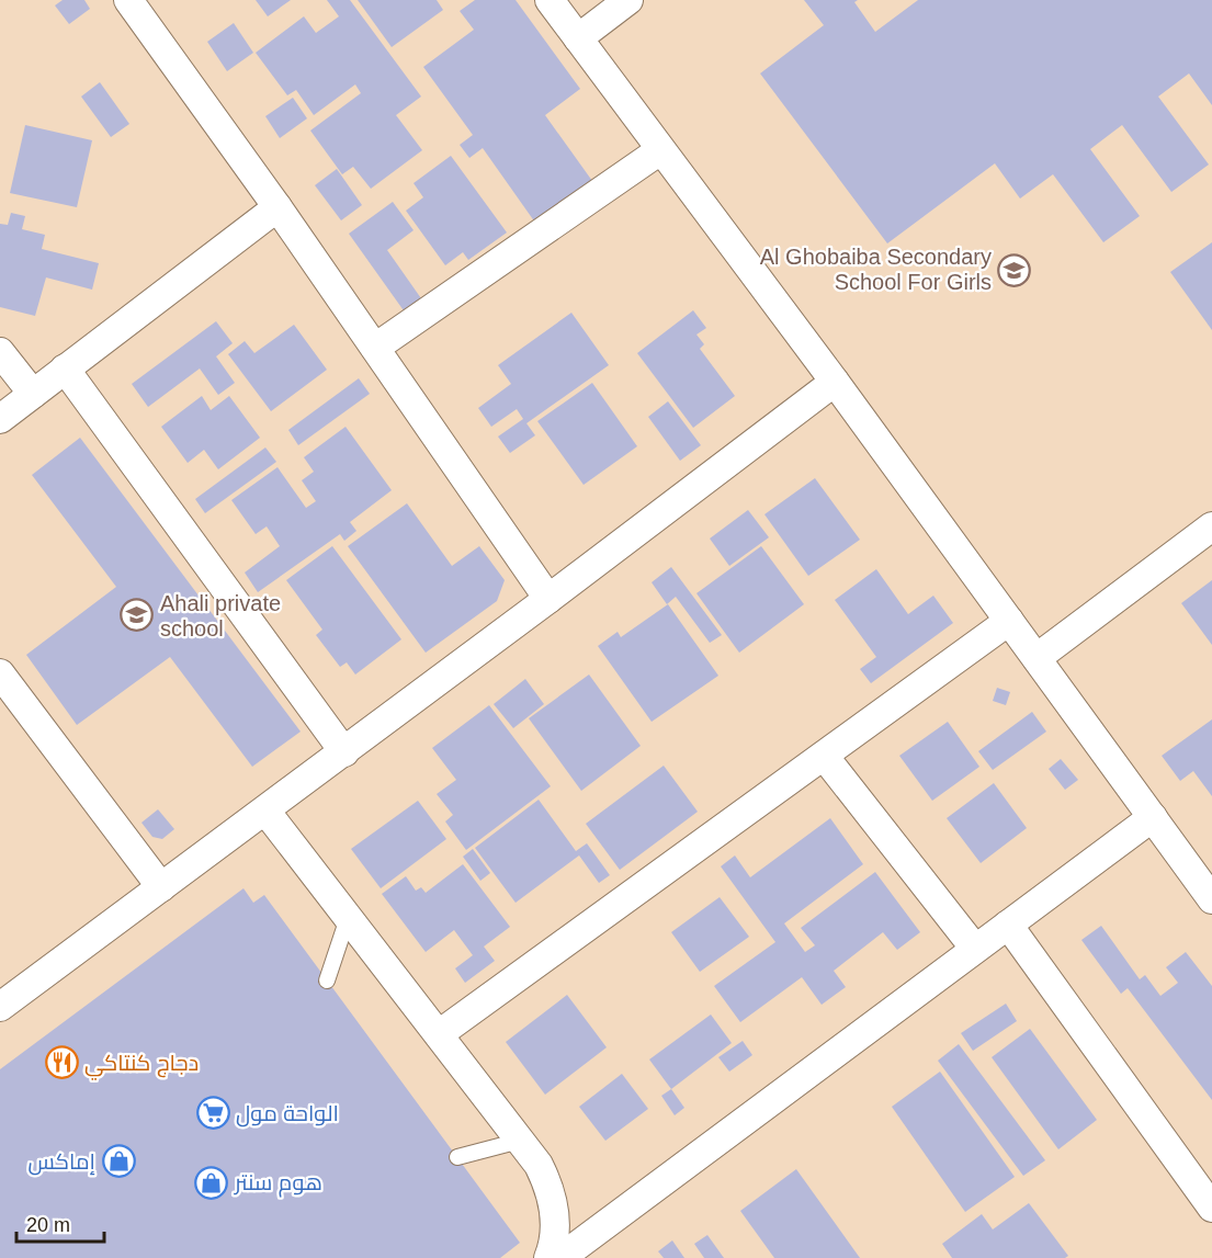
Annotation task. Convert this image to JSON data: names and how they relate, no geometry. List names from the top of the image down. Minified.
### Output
{"places":{"school or university":["Al Ghobaiba Secondary School For Girls","Ahali private school"],"restaurant":["دجاج كنتاكي"],"supermarket":["الواحة مول"],"shop":["إماكس","هوم سنتر"]},"scale_bar":"20 m"}
